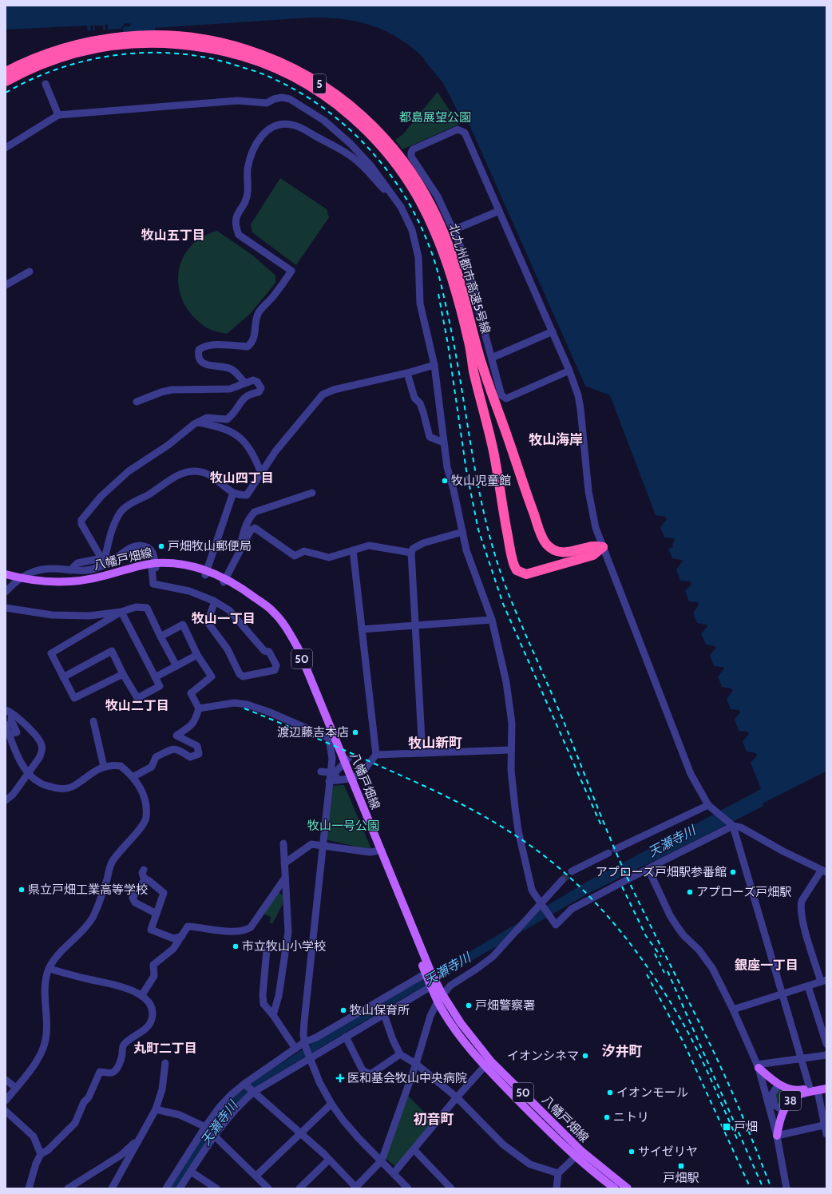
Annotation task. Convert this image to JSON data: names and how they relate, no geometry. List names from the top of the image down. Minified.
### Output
{"streets":{"highway":["5","北九州都市高速5号線"],"main road":["八幡戸畑線","50","38"]},"districts":["牧山五丁目","牧山海岸","牧山四丁目","牧山一丁目","牧山二丁目","牧山新町","銀座一丁目","丸町二丁目","汐井町","初音町"],"water":["天瀬寺川"],"parks":["都島展望公園","牧山一号公園"],"places":{"other":["牧山児童館","戸畑牧山郵便局","渡辺藤吉本店","アプローズ戸畑駅参番館","県立戸畑工業高等学校","アプローズ戸畑駅","市立牧山小学校","戸畑警察署","牧山保育所","イオンシネマ","イオンモール","ニトリ","サイゼリヤ"],"health":["医和基会牧山中央病院"],"transit":["戸畑","戸畑駅"]}}
